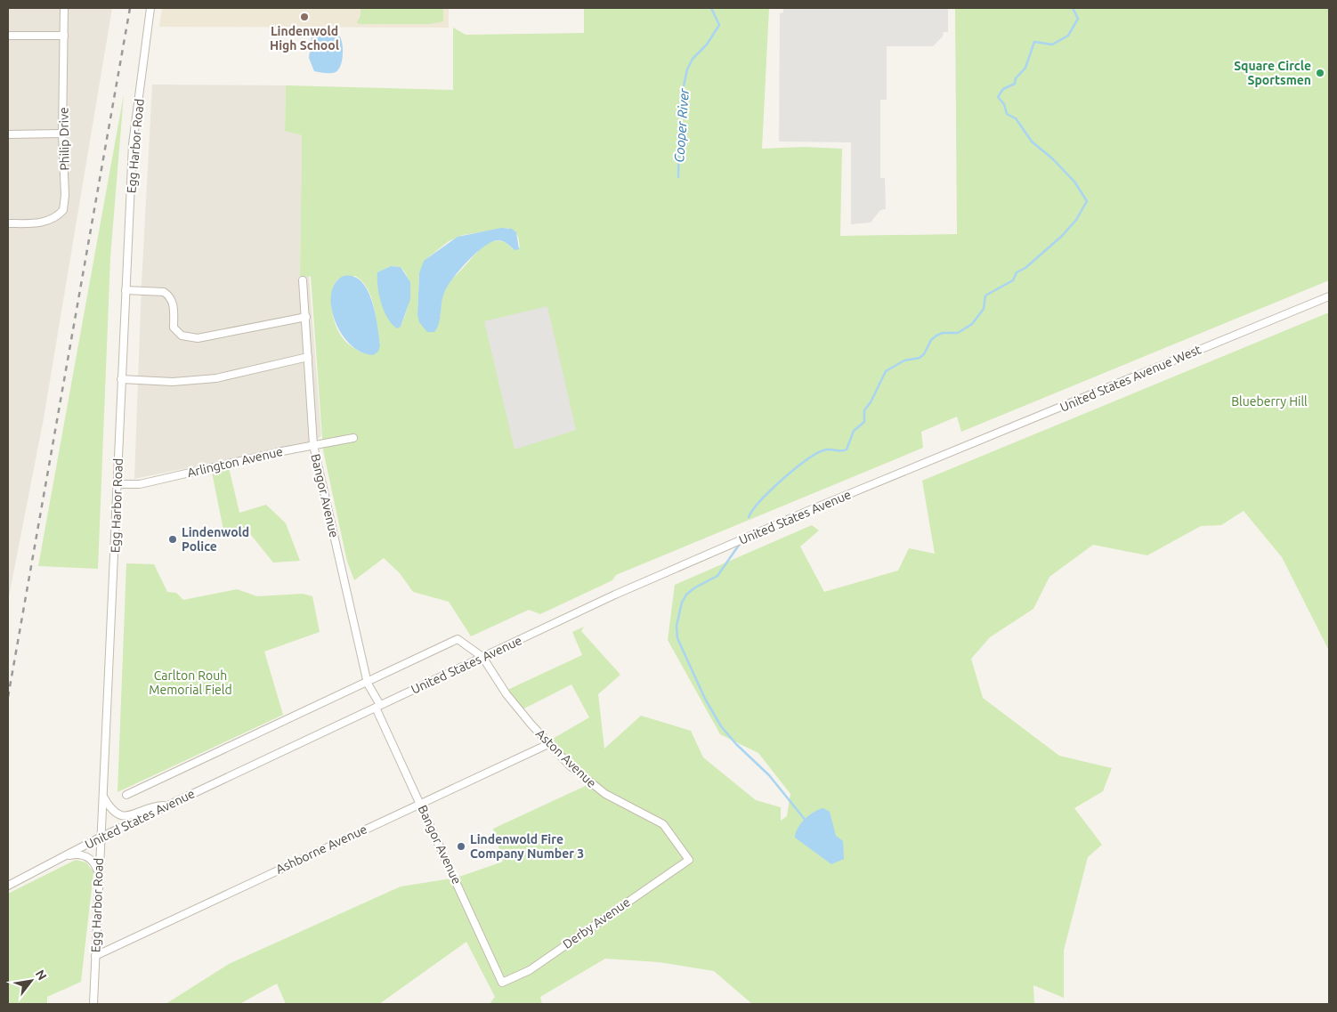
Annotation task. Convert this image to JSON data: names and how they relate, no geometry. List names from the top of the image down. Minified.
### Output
{"streets":{"street":["Philip Drive","Egg Harbor Road","United States Avenue West","Arlington Avenue","Bangor Avenue","United States Avenue","Aston Avenue","Ashborne Avenue","Derby Avenue"]},"crossings":[["Egg Harbor Road","Arlington Avenue"],["Egg Harbor Road","United States Avenue"],["Egg Harbor Road","Ashborne Avenue"],["United States Avenue West","United States Avenue"],["Arlington Avenue","Bangor Avenue"],["Bangor Avenue","United States Avenue"],["Bangor Avenue","Ashborne Avenue"],["Bangor Avenue","Derby Avenue"],["United States Avenue","Aston Avenue"],["Aston Avenue","Ashborne Avenue"],["Aston Avenue","Derby Avenue"]],"water":["Cooper River"],"parks":["Blueberry Hill","Carlton Rouh Memorial Field"],"places":["Lindenwold High School","Square Circle Sportsmen","Lindenwold Police","Lindenwold Fire Company Number 3"],"north":"top right"}
